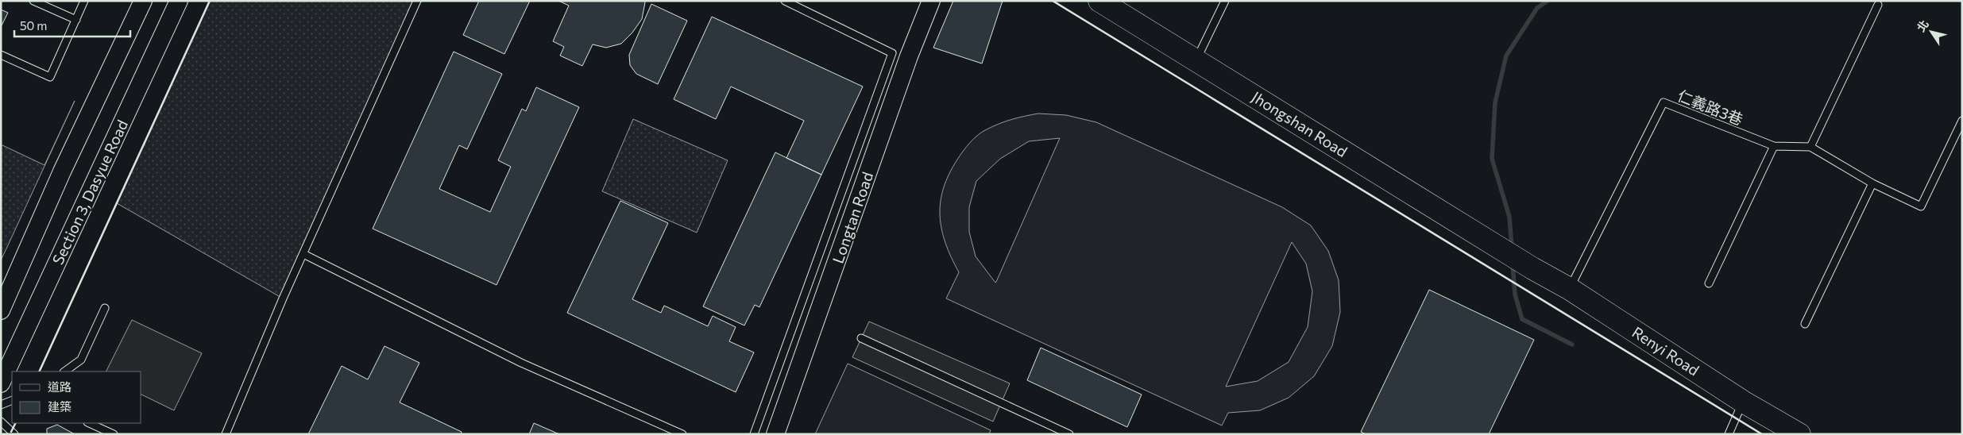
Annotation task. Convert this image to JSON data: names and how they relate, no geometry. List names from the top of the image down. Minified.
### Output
{"streets":{"main road":["Jhongshan Road","Renyi Road"],"street":["Section 3, Dasyue Road","Longtan Road"],"lane":["仁義路3巷"]},"crossings":[["仁義路3巷","Renyi Road"],["Jhongshan Road","Renyi Road"]],"legend":["道路","建築"],"scale_bar":"50 m","north":"top left"}
